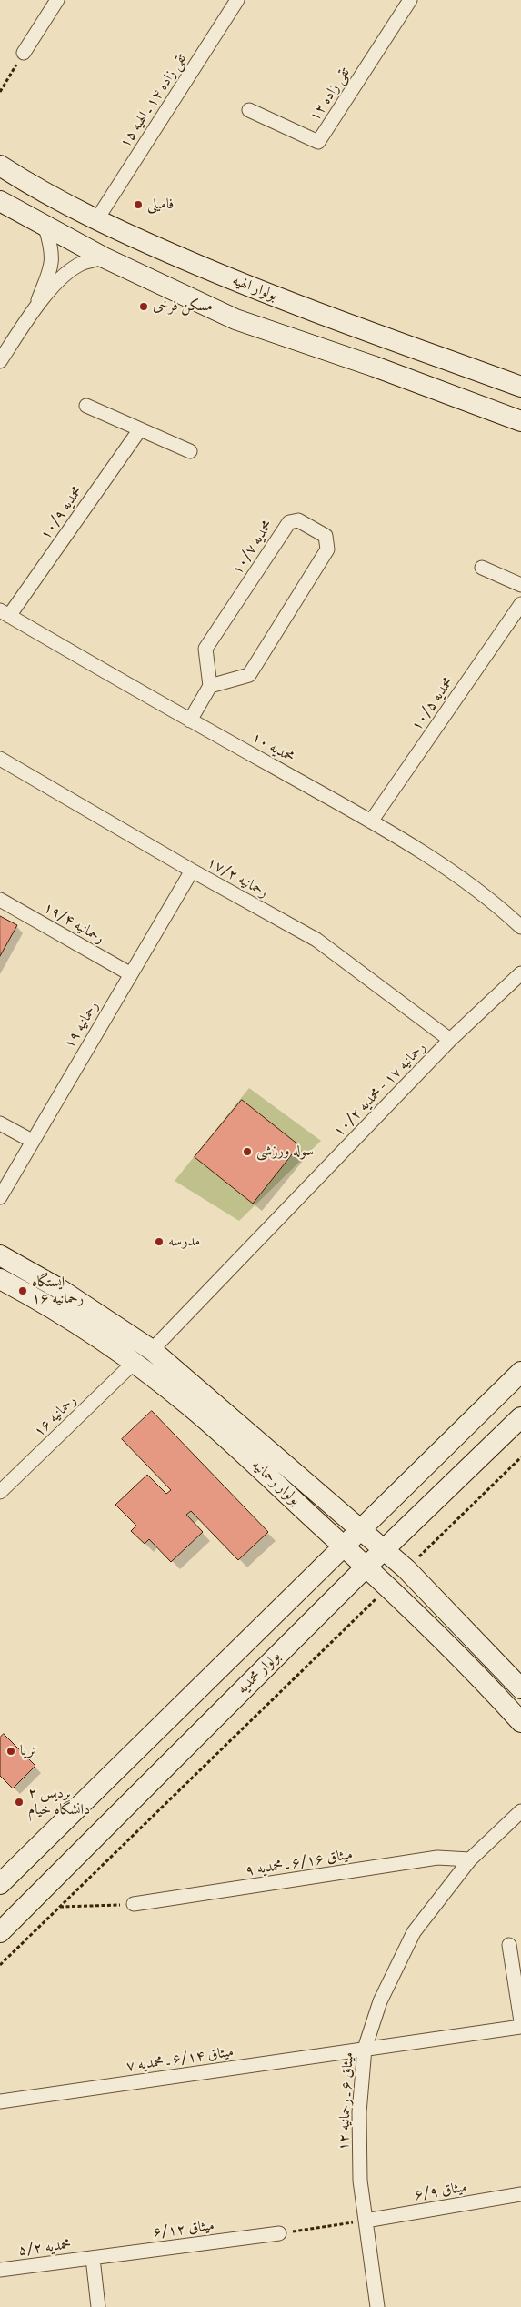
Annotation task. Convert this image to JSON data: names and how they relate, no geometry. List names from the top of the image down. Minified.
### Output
{"streets":{"main road":["بولوار الهیه","بولوار رحمانیه","بولوار محمدیه"],"street":["تقی زاده ۱۲","تقی زاده ۱۴ ـ الهیه ۱۵","محمدیه ۱۰/۹","محمدیه ۱۰/۷","محمدیه ۱۰/۵","محمدیه ۱۰","رحمانیه ۱۷/۲","رحمانیه ۱۹/۴","رحمانیه ۱۹","رحمانیه ۱۷ - محمدیه ۱۰/۲","رحمانیه ۱۶","میثاق ۶/۱۶ ـ محمدیه ۹","میثاق ۶/۱۴ ـ محمدیه ۷","میثاق ۶ ـ رحمانیه ۱۲","میثاق ۶/۹","میثاق ۶/۱۲","محمدیه ۵/۲"]},"crossings":[["تقی زاده ۱۴ ـ الهیه ۱۵","بولوار الهیه"],["محمدیه ۱۰/۹","محمدیه ۱۰"],["محمدیه ۱۰/۵","محمدیه ۱۰"],["رحمانیه ۱۷/۲","رحمانیه ۱۹"],["رحمانیه ۱۷/۲","رحمانیه ۱۷ - محمدیه ۱۰/۲"],["رحمانیه ۱۹/۴","رحمانیه ۱۹"],["رحمانیه ۱۷ - محمدیه ۱۰/۲","بولوار رحمانیه"],["رحمانیه ۱۶","بولوار رحمانیه"],["بولوار رحمانیه","بولوار محمدیه"],["میثاق ۶/۱۶ ـ محمدیه ۹","میثاق ۶ ـ رحمانیه ۱۲"],["میثاق ۶/۱۴ ـ محمدیه ۷","میثاق ۶ ـ رحمانیه ۱۲"],["میثاق ۶ ـ رحمانیه ۱۲","میثاق ۶/۹"],["میثاق ۶/۱۲","محمدیه ۵/۲"]],"places":["فامیلی","مسکن فرخی","سوله ورزشی","مدرسه","ایستگاه رحمانیه ۱۶","تریا","پردیس ۲ دانشگاه خیام"]}
